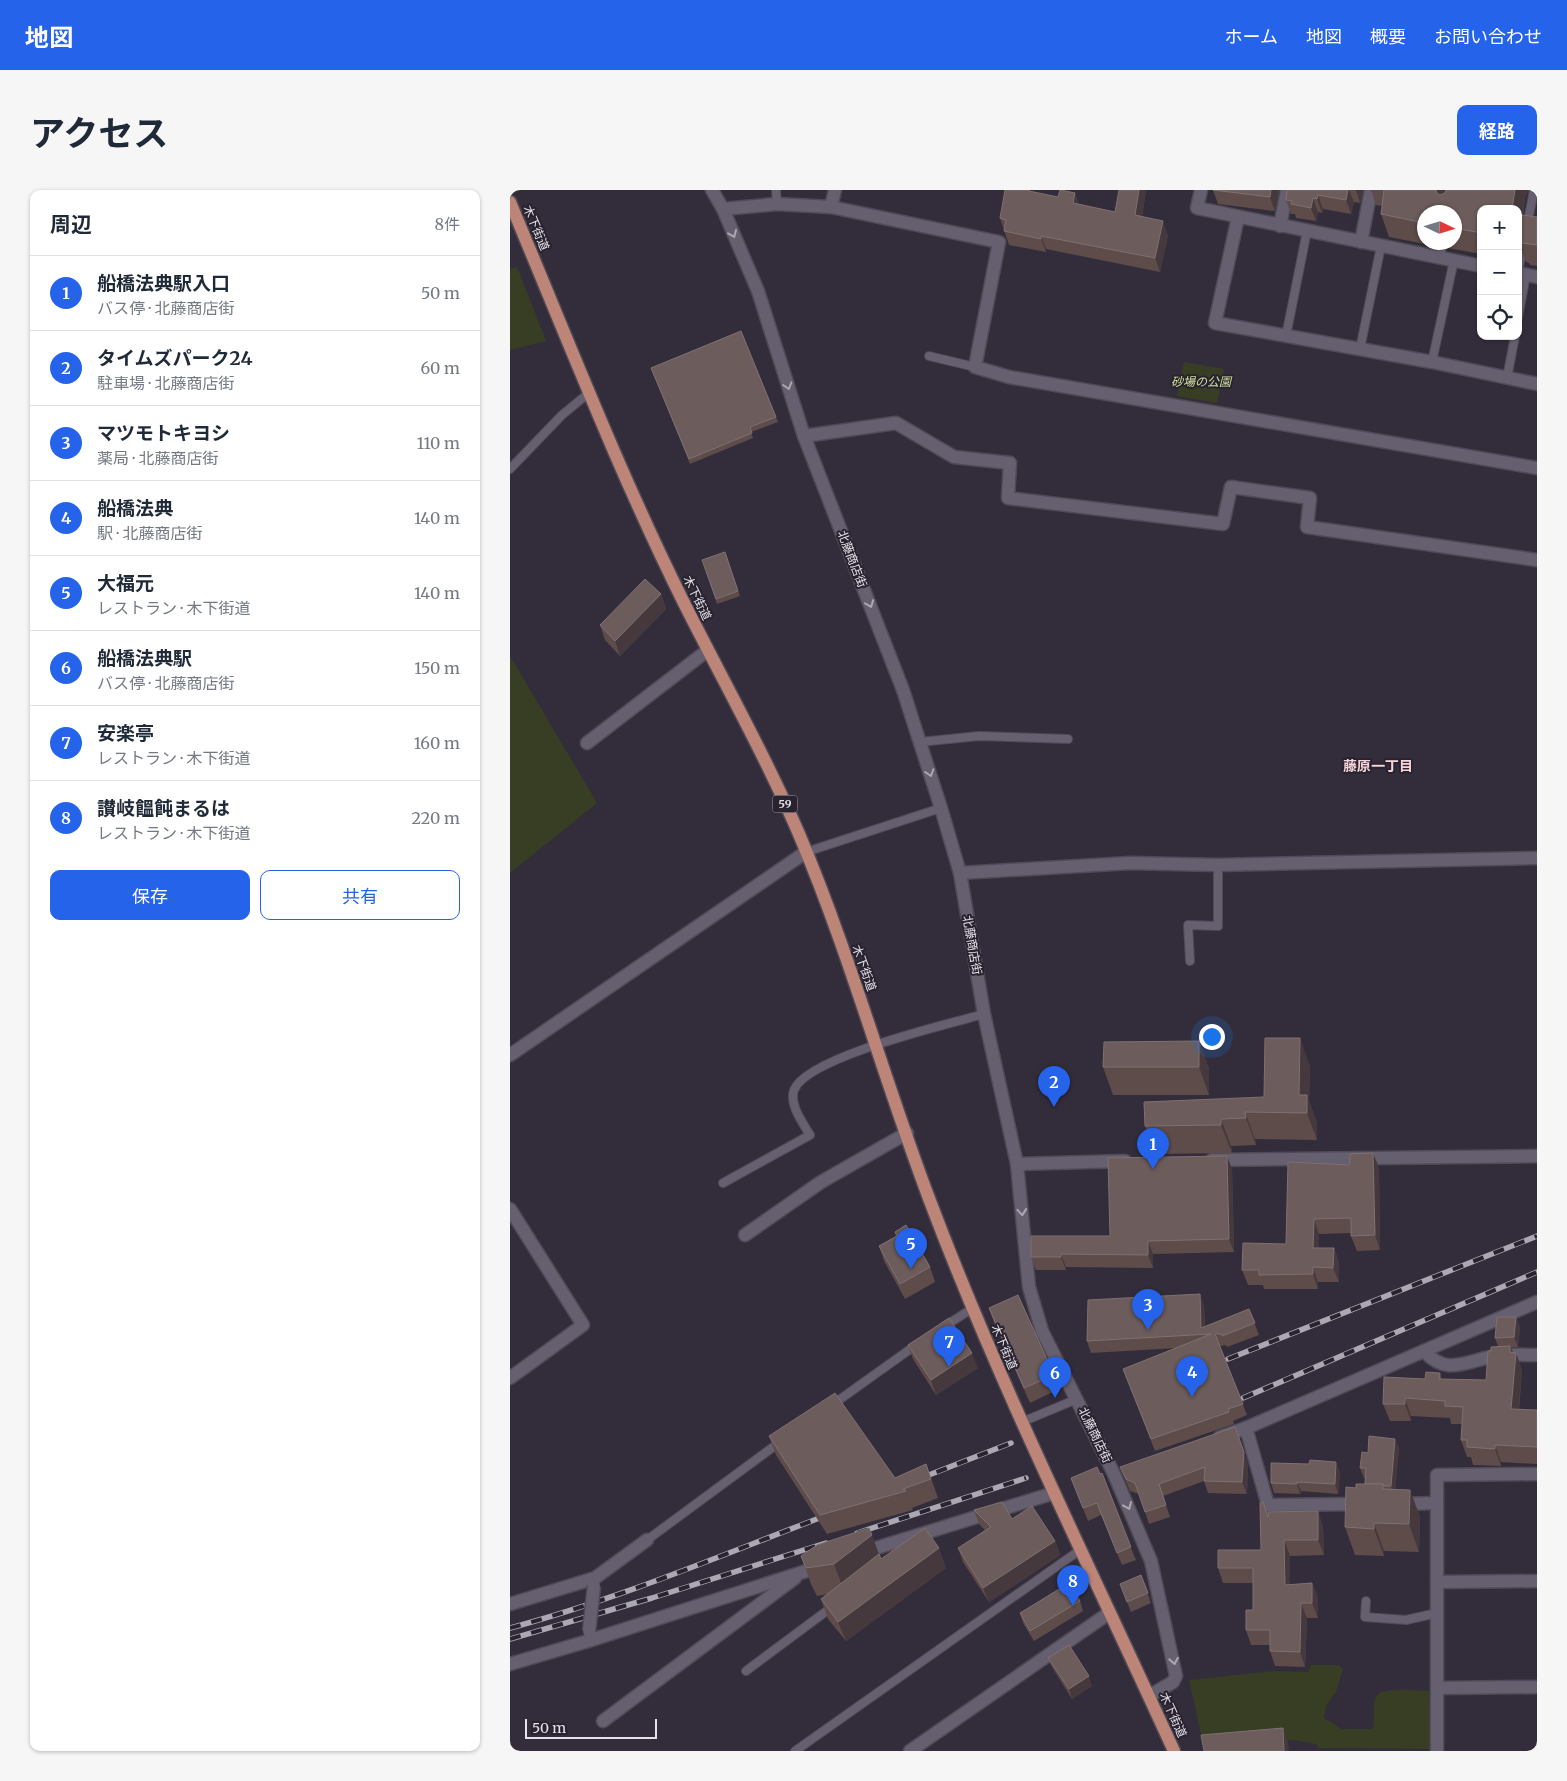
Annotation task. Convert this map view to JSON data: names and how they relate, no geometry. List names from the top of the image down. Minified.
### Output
{"streets":{"main road":["木下街道","59"],"street":["北藤商店街"]},"crossings":[["木下街道","北藤商店街"]],"one_way":["北藤商店街"],"districts":["藤原一丁目"],"parks":["砂場の公園"],"scale_bar":"50 m","north":"right","page":{"header":"地図","nav":["ホーム","地図","概要","お問い合わせ"],"title":"アクセス","buttons":["経路",["保存","共有"]],"heading":["周辺","8件"],"map_buttons":["+","−"],"list":[{"mark":"1","name":"船橋法典駅入口","note":"バス停 · 北藤商店街","value":"50 m"},{"mark":"2","name":"タイムズパーク24","note":"駐車場 · 北藤商店街","value":"60 m"},{"mark":"3","name":"マツモトキヨシ","note":"薬局 · 北藤商店街","value":"110 m"},{"mark":"4","name":"船橋法典","note":"駅 · 北藤商店街","value":"140 m"},{"mark":"5","name":"大福元","note":"レストラン · 木下街道","value":"140 m"},{"mark":"6","name":"船橋法典駅","note":"バス停 · 北藤商店街","value":"150 m"},{"mark":"7","name":"安楽亭","note":"レストラン · 木下街道","value":"160 m"},{"mark":"8","name":"讃岐饂飩まるは","note":"レストラン · 木下街道","value":"220 m"}],"pins":["2","1","5","3","7","4","6","8"],"scale":"50 m"}}
